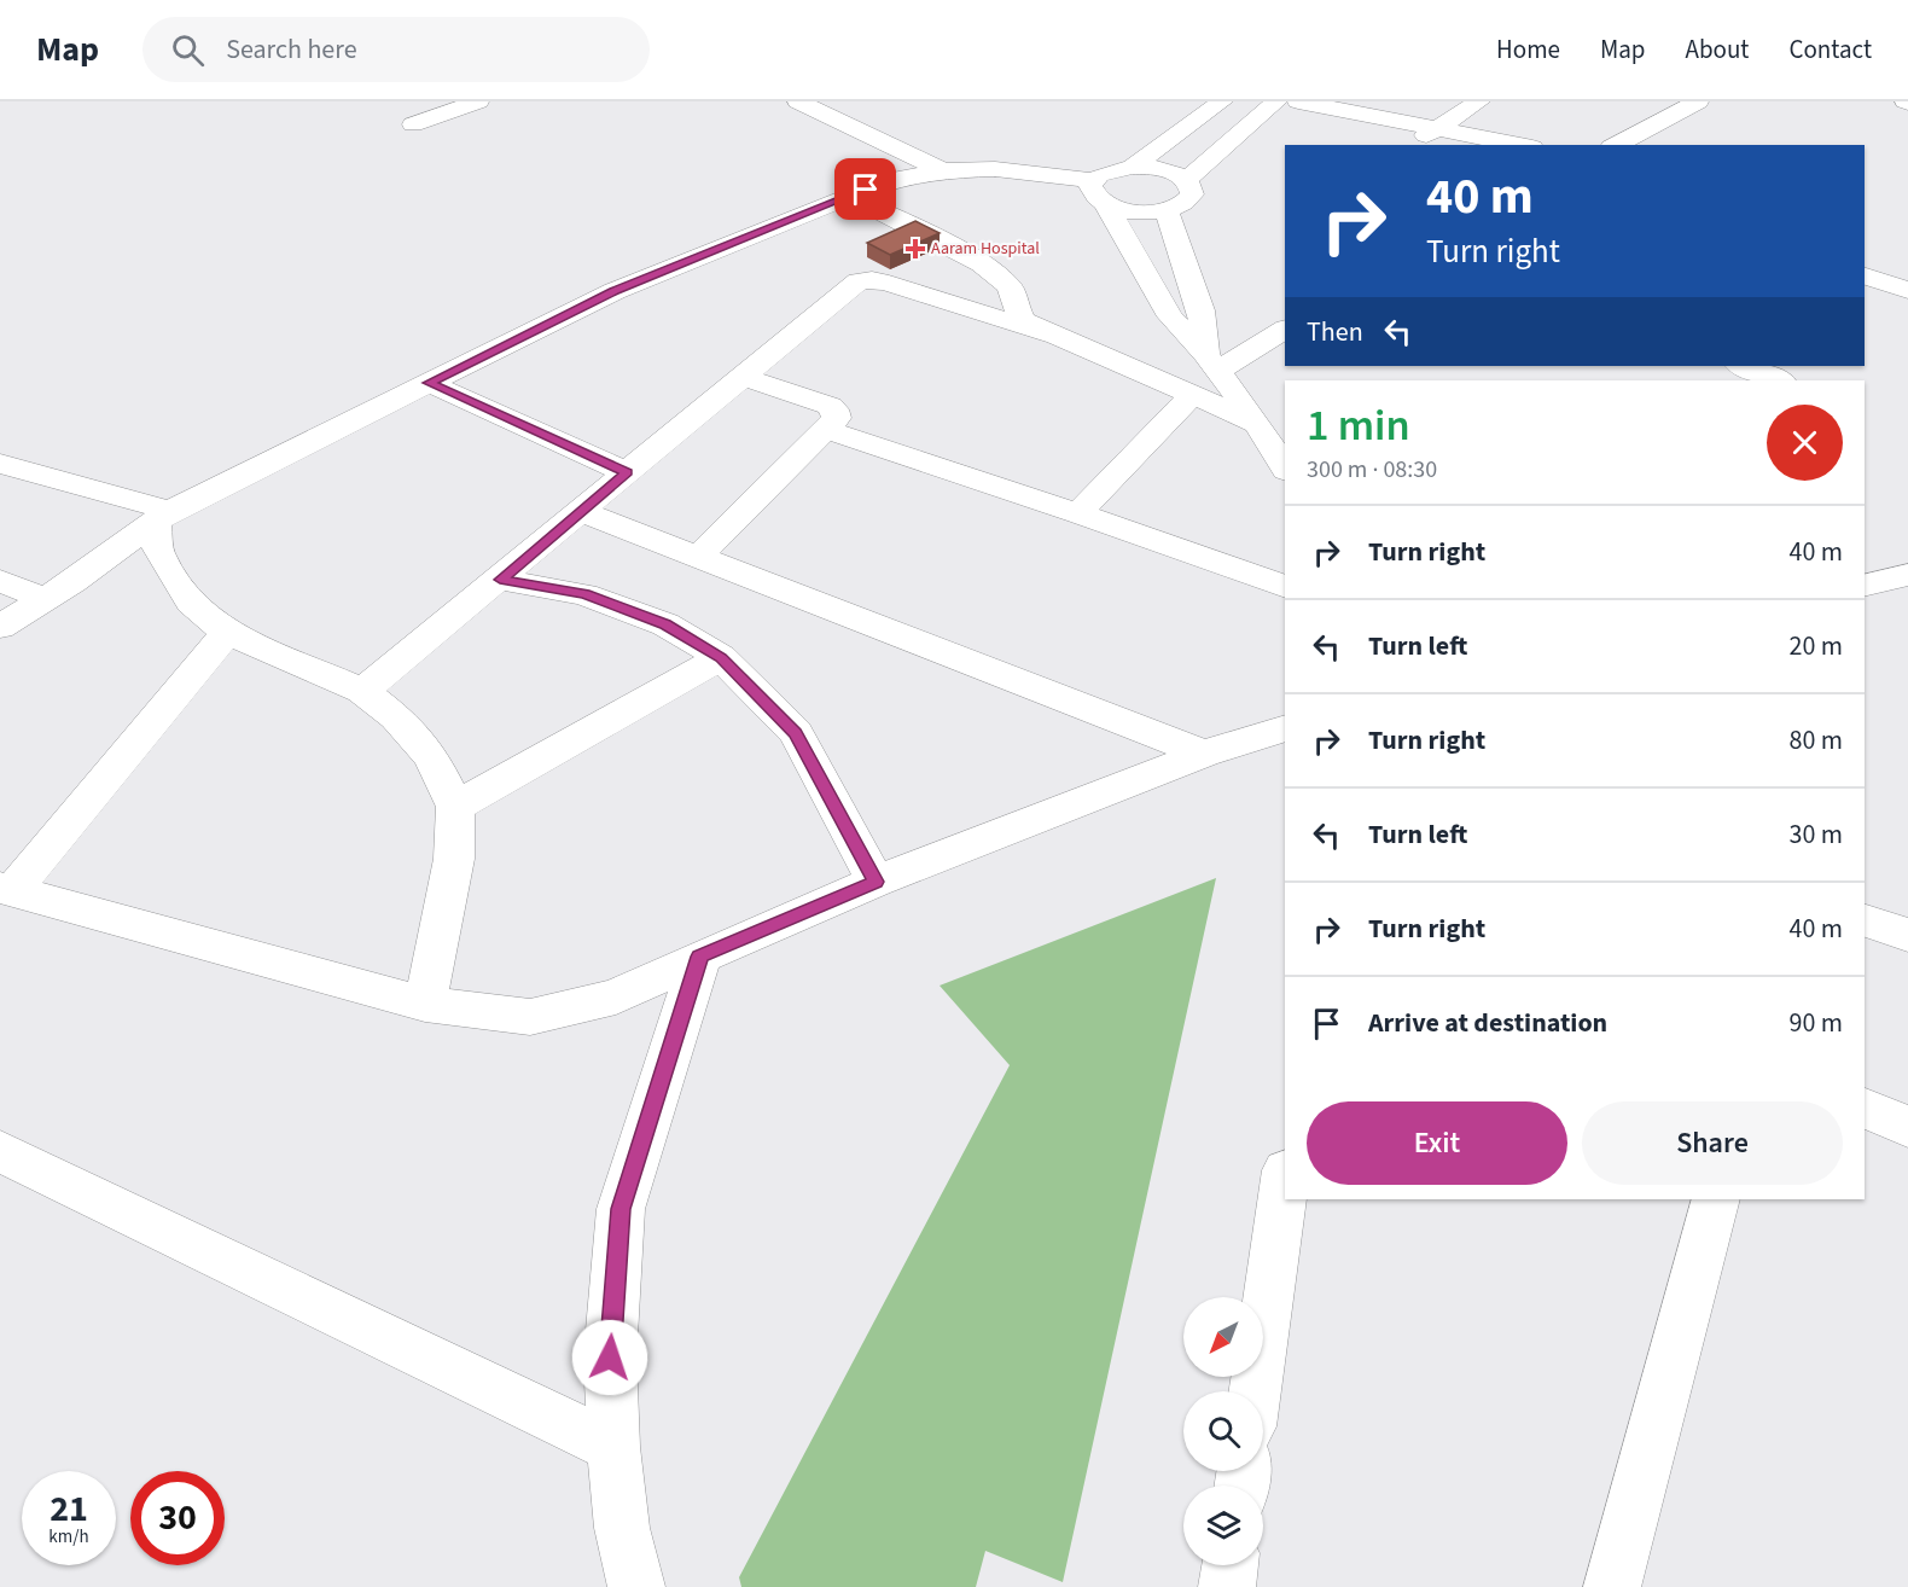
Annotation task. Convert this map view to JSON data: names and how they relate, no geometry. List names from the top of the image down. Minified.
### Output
{"places":{"health":["Aaram Hospital"]},"north":"bottom left","page":{"header":"Map","search":"Search here","nav":["Home","Map","About","Contact"],"turn":["40 m","Turn right"],"then":"Then","heading":["1 min","300 m · 08:30"],"list":[{"name":"Turn right","value":"40 m"},{"name":"Turn left","value":"20 m"},{"name":"Turn right","value":"80 m"},{"name":"Turn left","value":"30 m"},{"name":"Turn right","value":"40 m"},{"name":"Arrive at destination","value":"90 m"}],"buttons":["Exit","Share"],"speed":"21 km/h","limit":"30"}}
